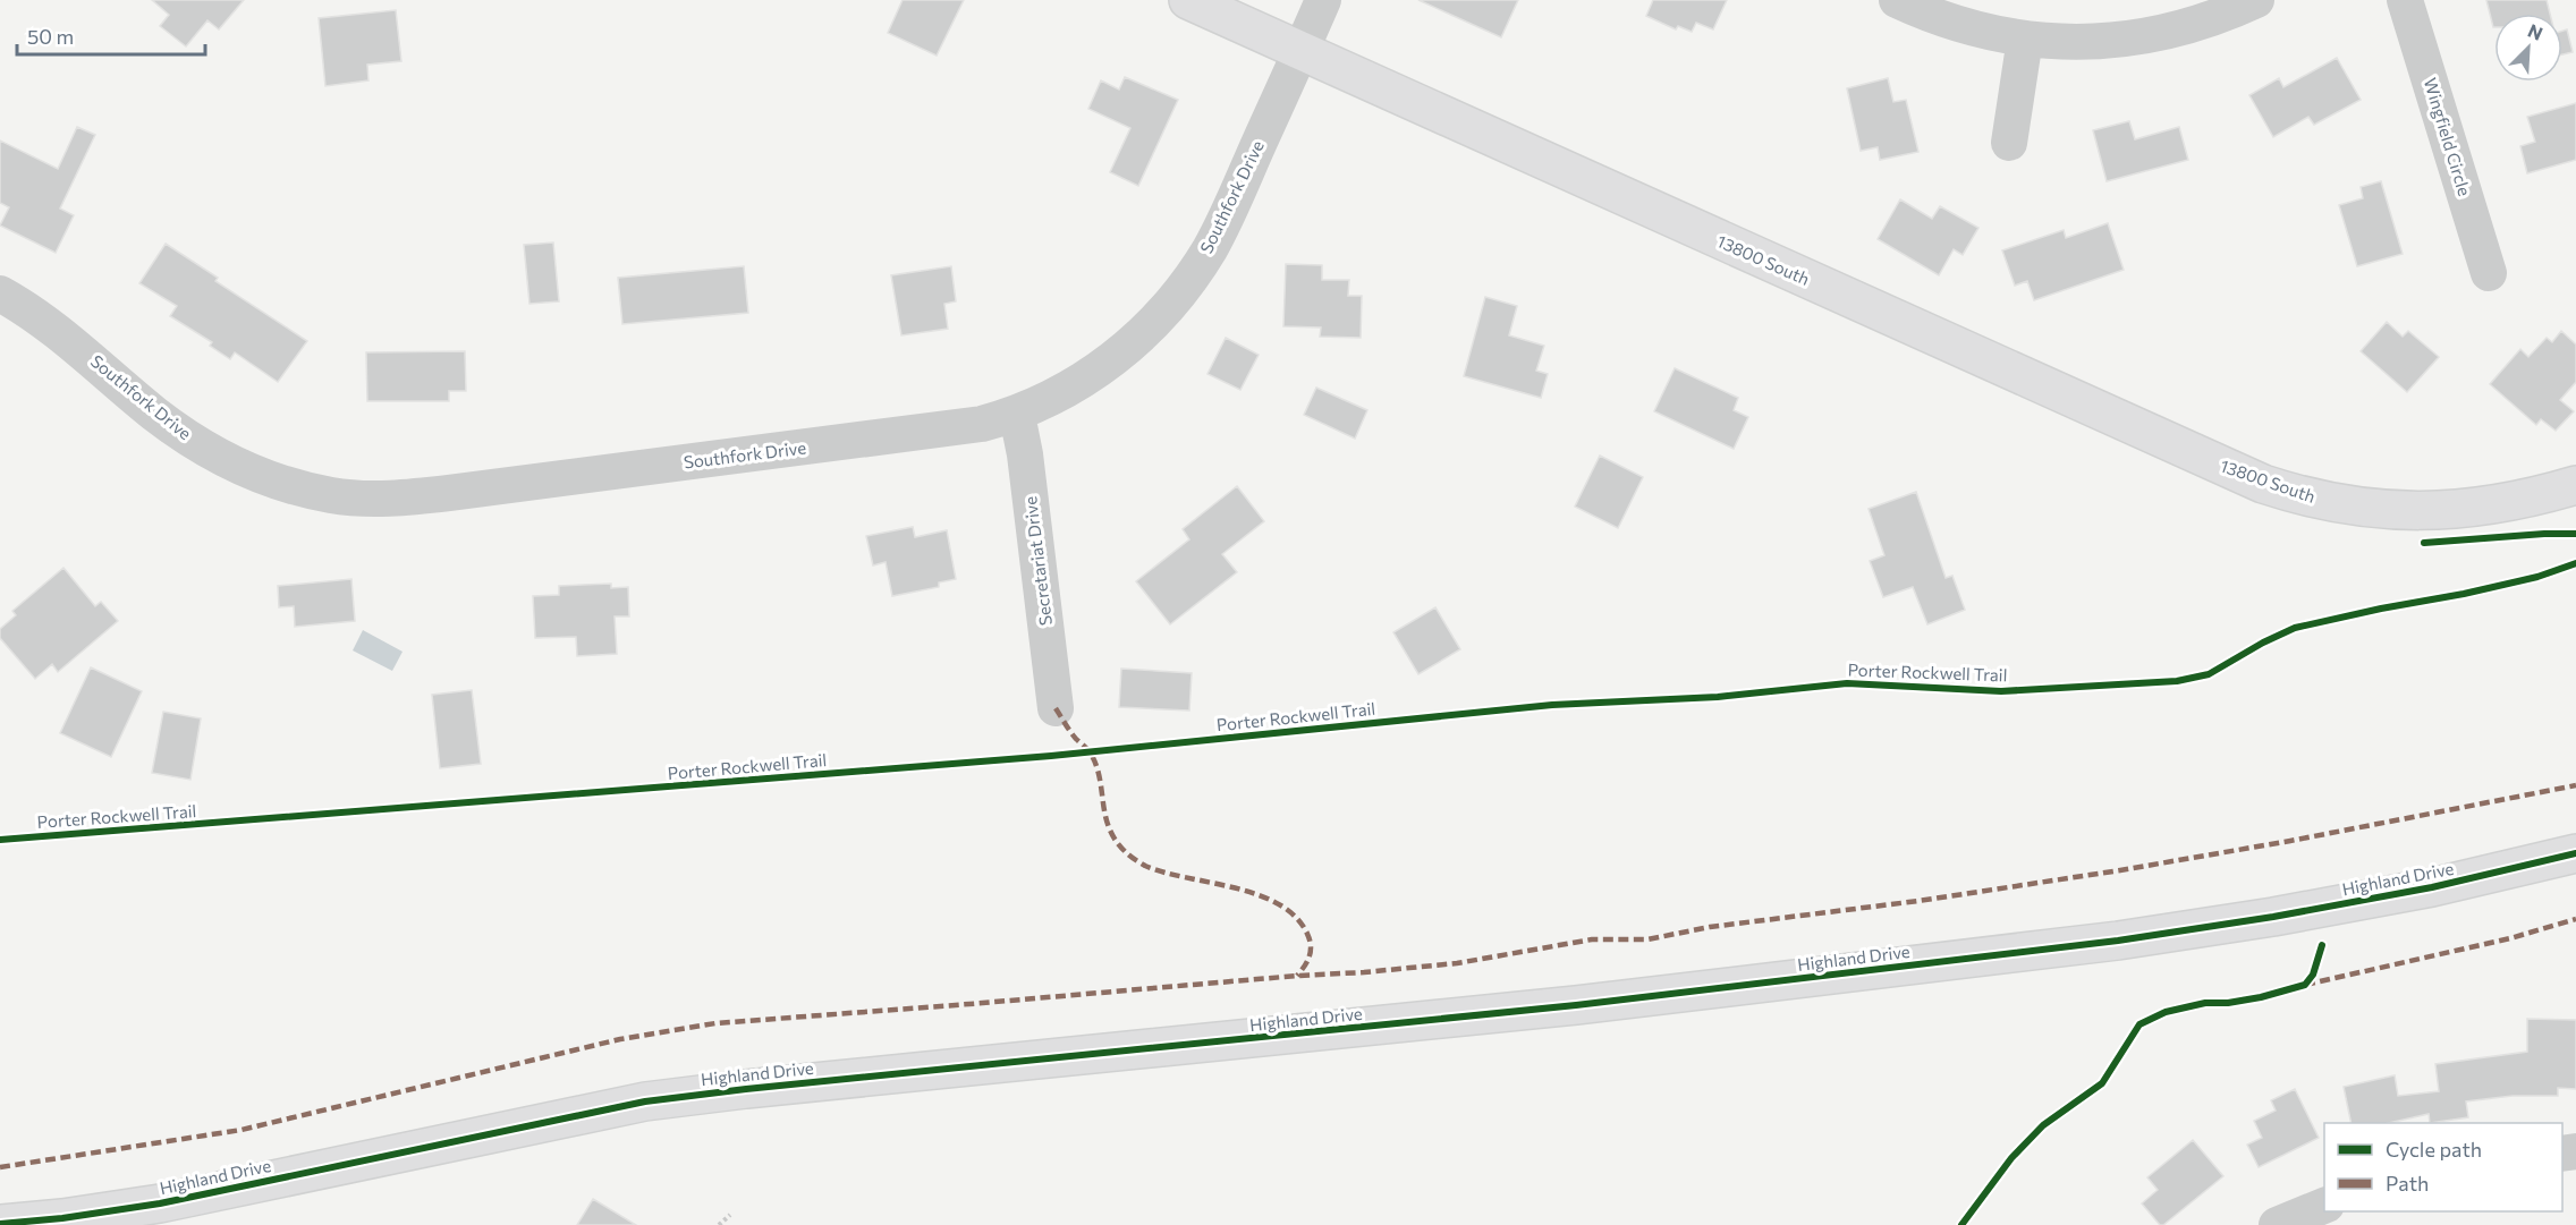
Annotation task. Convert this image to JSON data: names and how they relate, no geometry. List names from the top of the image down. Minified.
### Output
{"streets":{"main road":["13800 South","Highland Drive"],"street":["Wingfield Circle","Southfork Drive","Secretariat Drive"],"cycle path":["Porter Rockwell Trail"]},"crossings":[["Southfork Drive","13800 South"],["Southfork Drive","Secretariat Drive"]],"legend":["Cycle path","Path"],"scale_bar":"50 m","north":"top right"}
